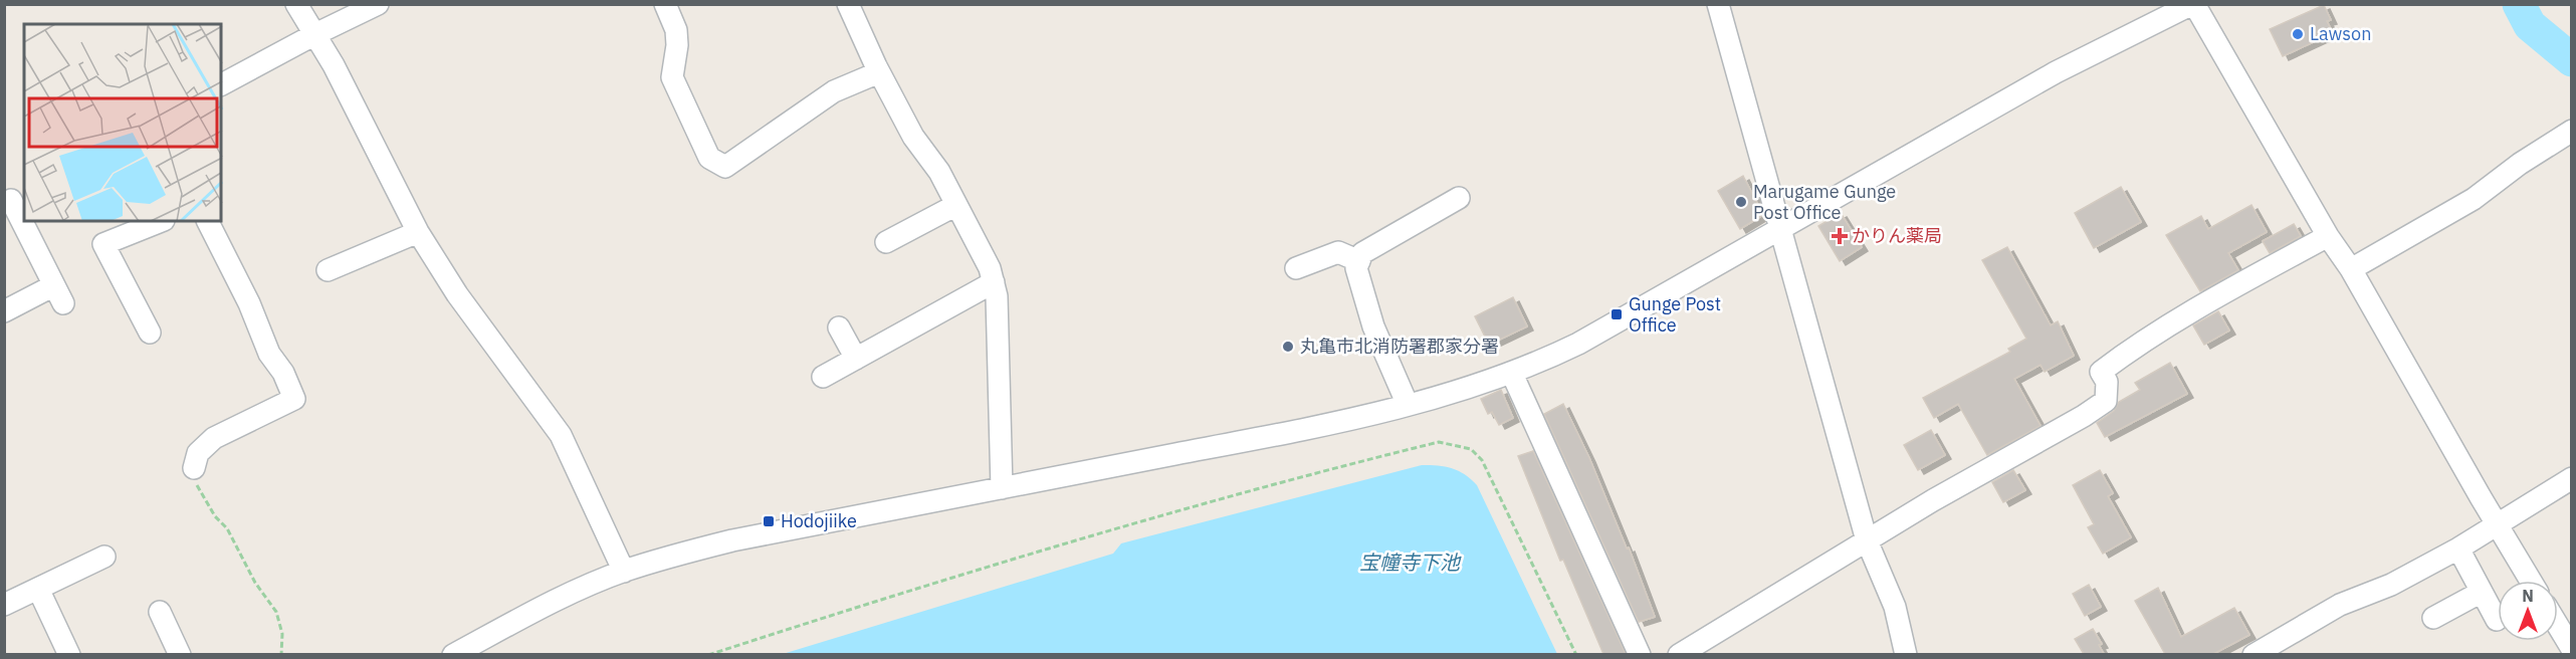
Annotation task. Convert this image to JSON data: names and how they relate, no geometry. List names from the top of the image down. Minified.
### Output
{"water":["宝幢寺下池"],"places":{"other":["Lawson","Marugame Gunge Post Office","丸亀市北消防署郡家分署"],"health":["かりん薬局"],"transit":["Gunge Post Office","Hodojiike"]},"north":"top"}
